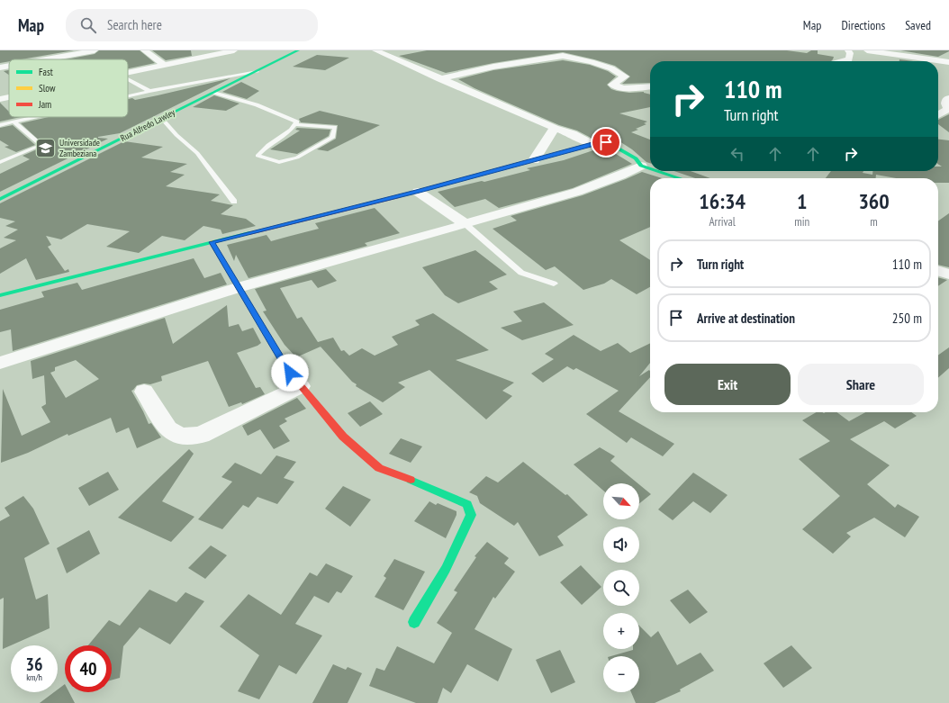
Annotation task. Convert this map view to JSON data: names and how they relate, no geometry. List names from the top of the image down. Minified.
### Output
{"streets":{"street":["Rua Alfredo Lawley"]},"places":{"school or university":["Universidade Zambeziana"]},"legend":["Fast","Slow","Jam"],"north":"bottom right","page":{"header":"Map","search":"Search here","nav":["Map","Directions","Saved"],"turn":["110 m","Turn right"],"eta":["16:34","Arrival","1","min","360","m"],"list":[{"name":"Turn right","value":"110 m"},{"name":"Arrive at destination","value":"250 m"}],"buttons":["Exit","Share"],"map_buttons":["+","−"],"speed":"36 km/h","limit":"40"}}
